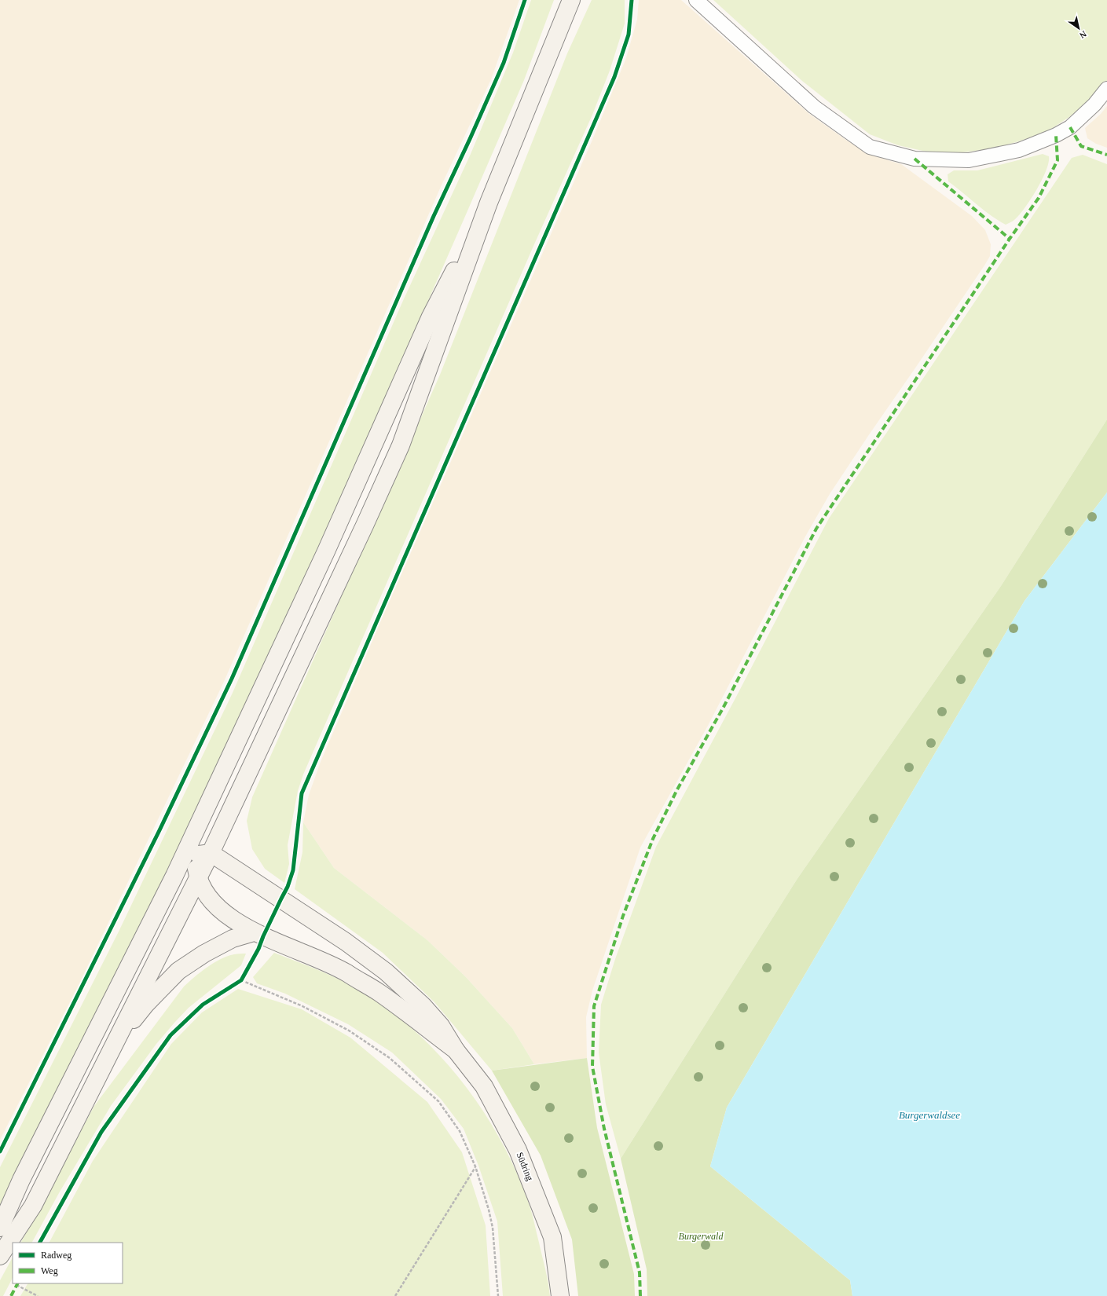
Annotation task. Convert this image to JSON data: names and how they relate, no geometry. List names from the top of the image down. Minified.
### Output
{"streets":{"main road":["Südring"]},"water":["Burgerwaldsee"],"parks":["Burgerwald"],"legend":["Radweg","Weg"],"north":"bottom right"}
